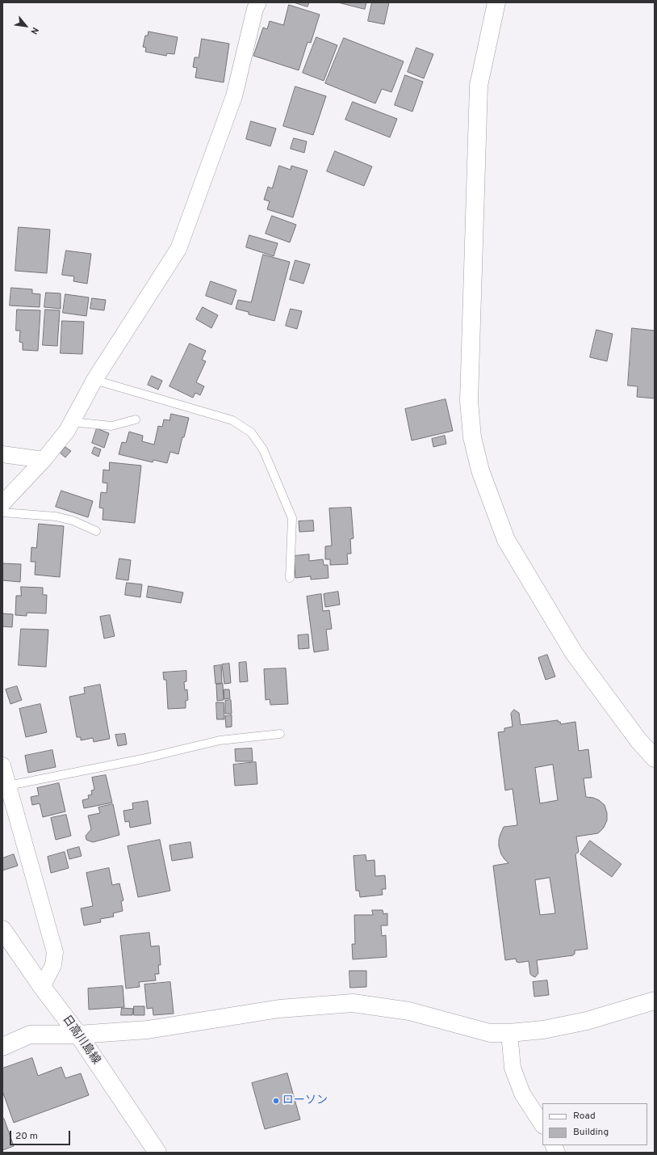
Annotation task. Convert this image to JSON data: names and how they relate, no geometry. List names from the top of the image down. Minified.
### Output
{"streets":{"street":["日高川島線"]},"places":["ローソン"],"legend":["Road","Building"],"scale_bar":"20 m","north":"bottom right"}
